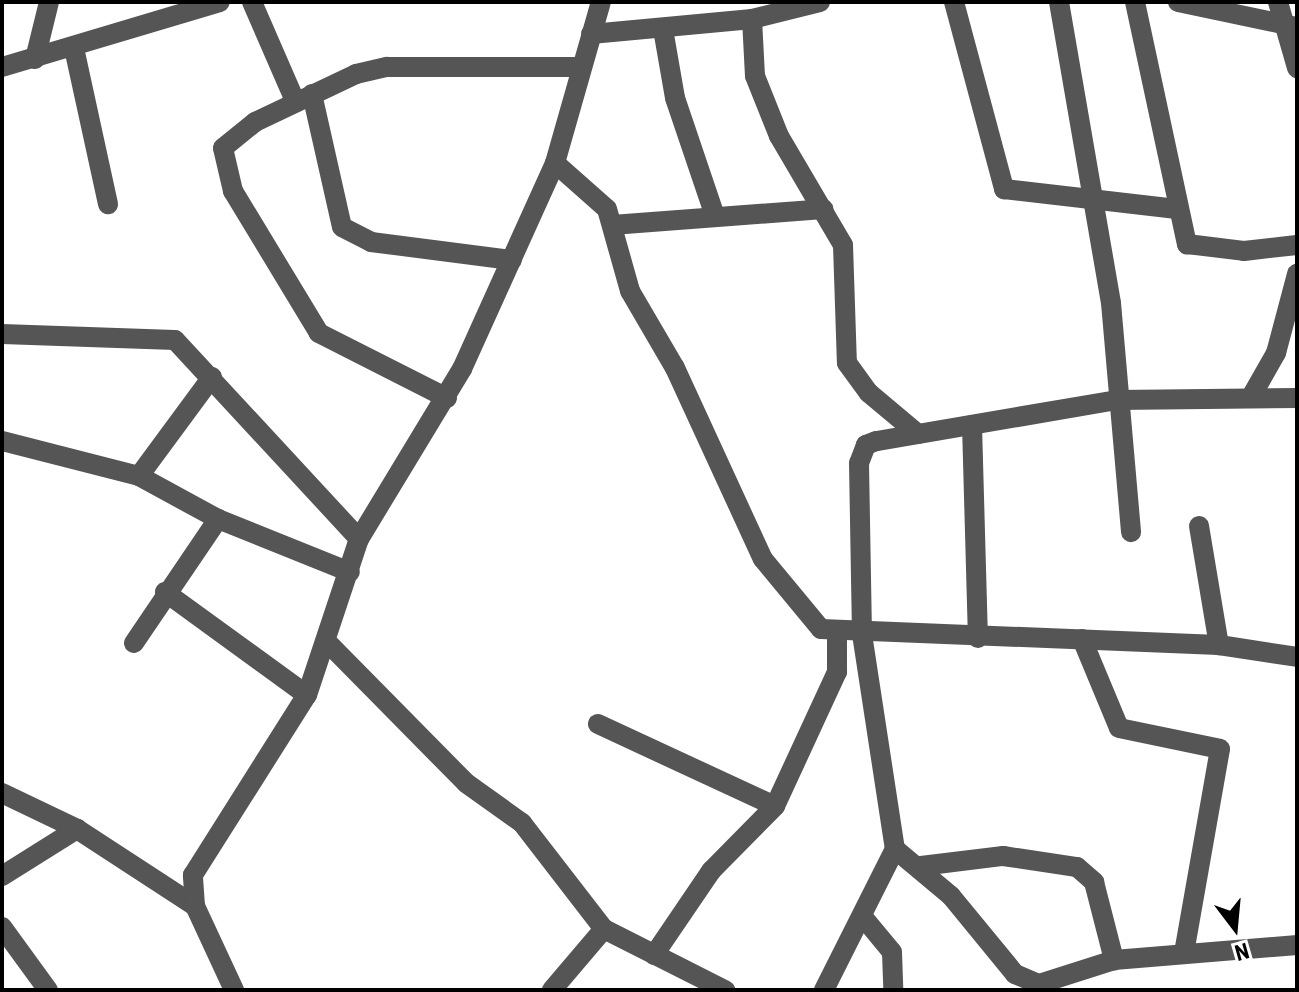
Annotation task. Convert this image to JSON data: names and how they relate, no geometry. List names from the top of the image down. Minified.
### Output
{"north":"bottom"}
